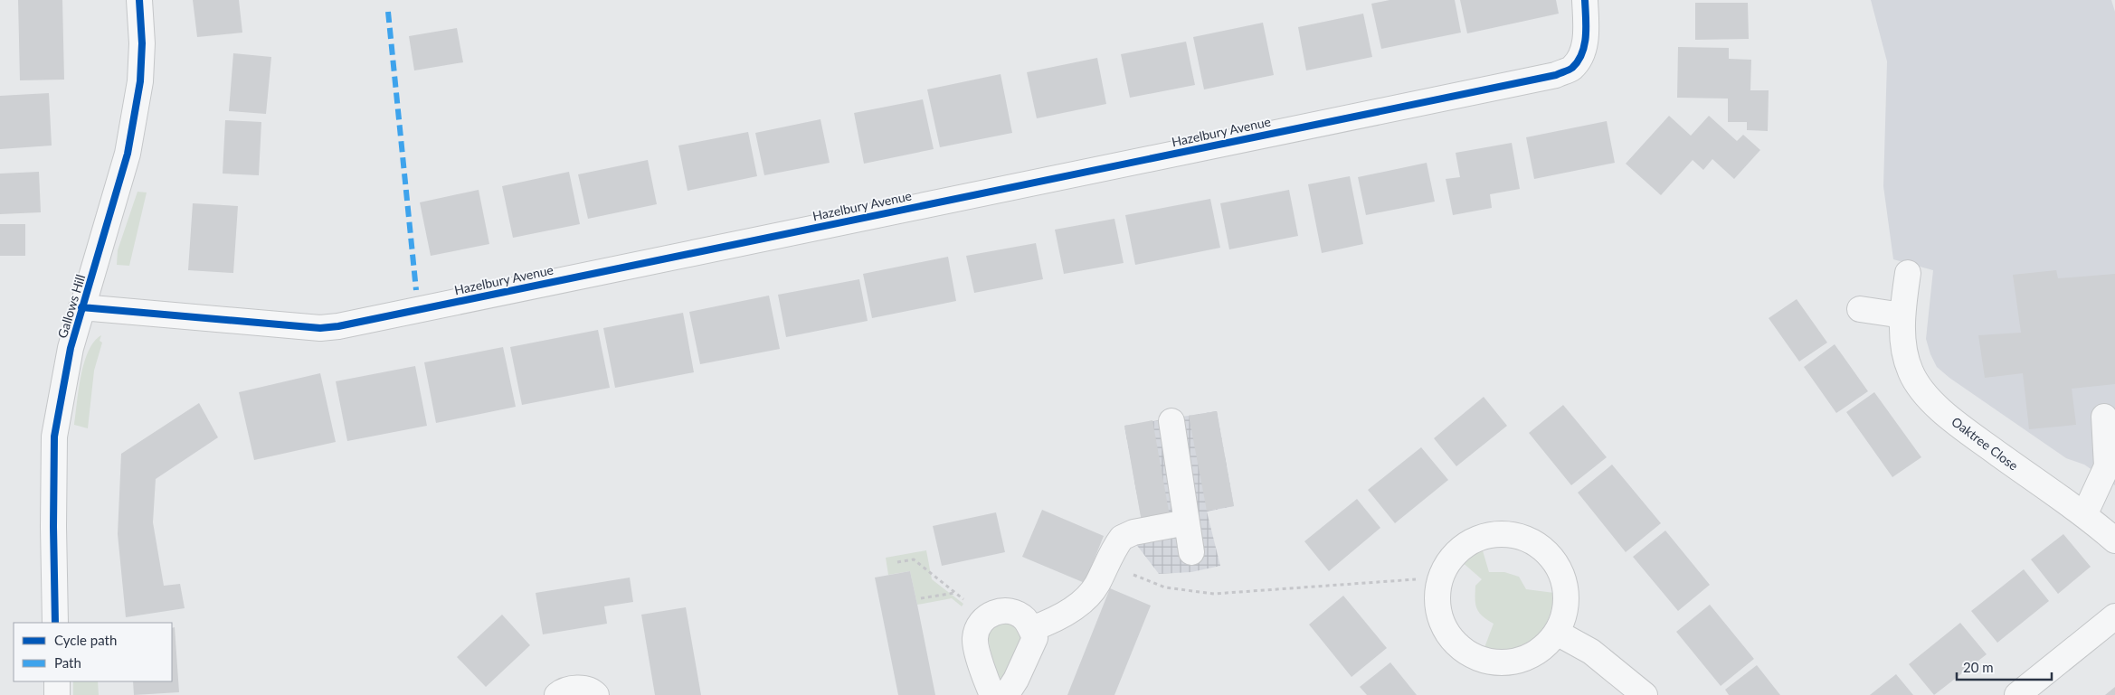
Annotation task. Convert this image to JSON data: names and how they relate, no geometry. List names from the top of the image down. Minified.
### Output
{"streets":{"street":["Hazelbury Avenue","Gallows Hill","Oaktree Close"]},"crossings":[["Hazelbury Avenue","Gallows Hill"]],"legend":["Cycle path","Path"],"scale_bar":"20 m"}
